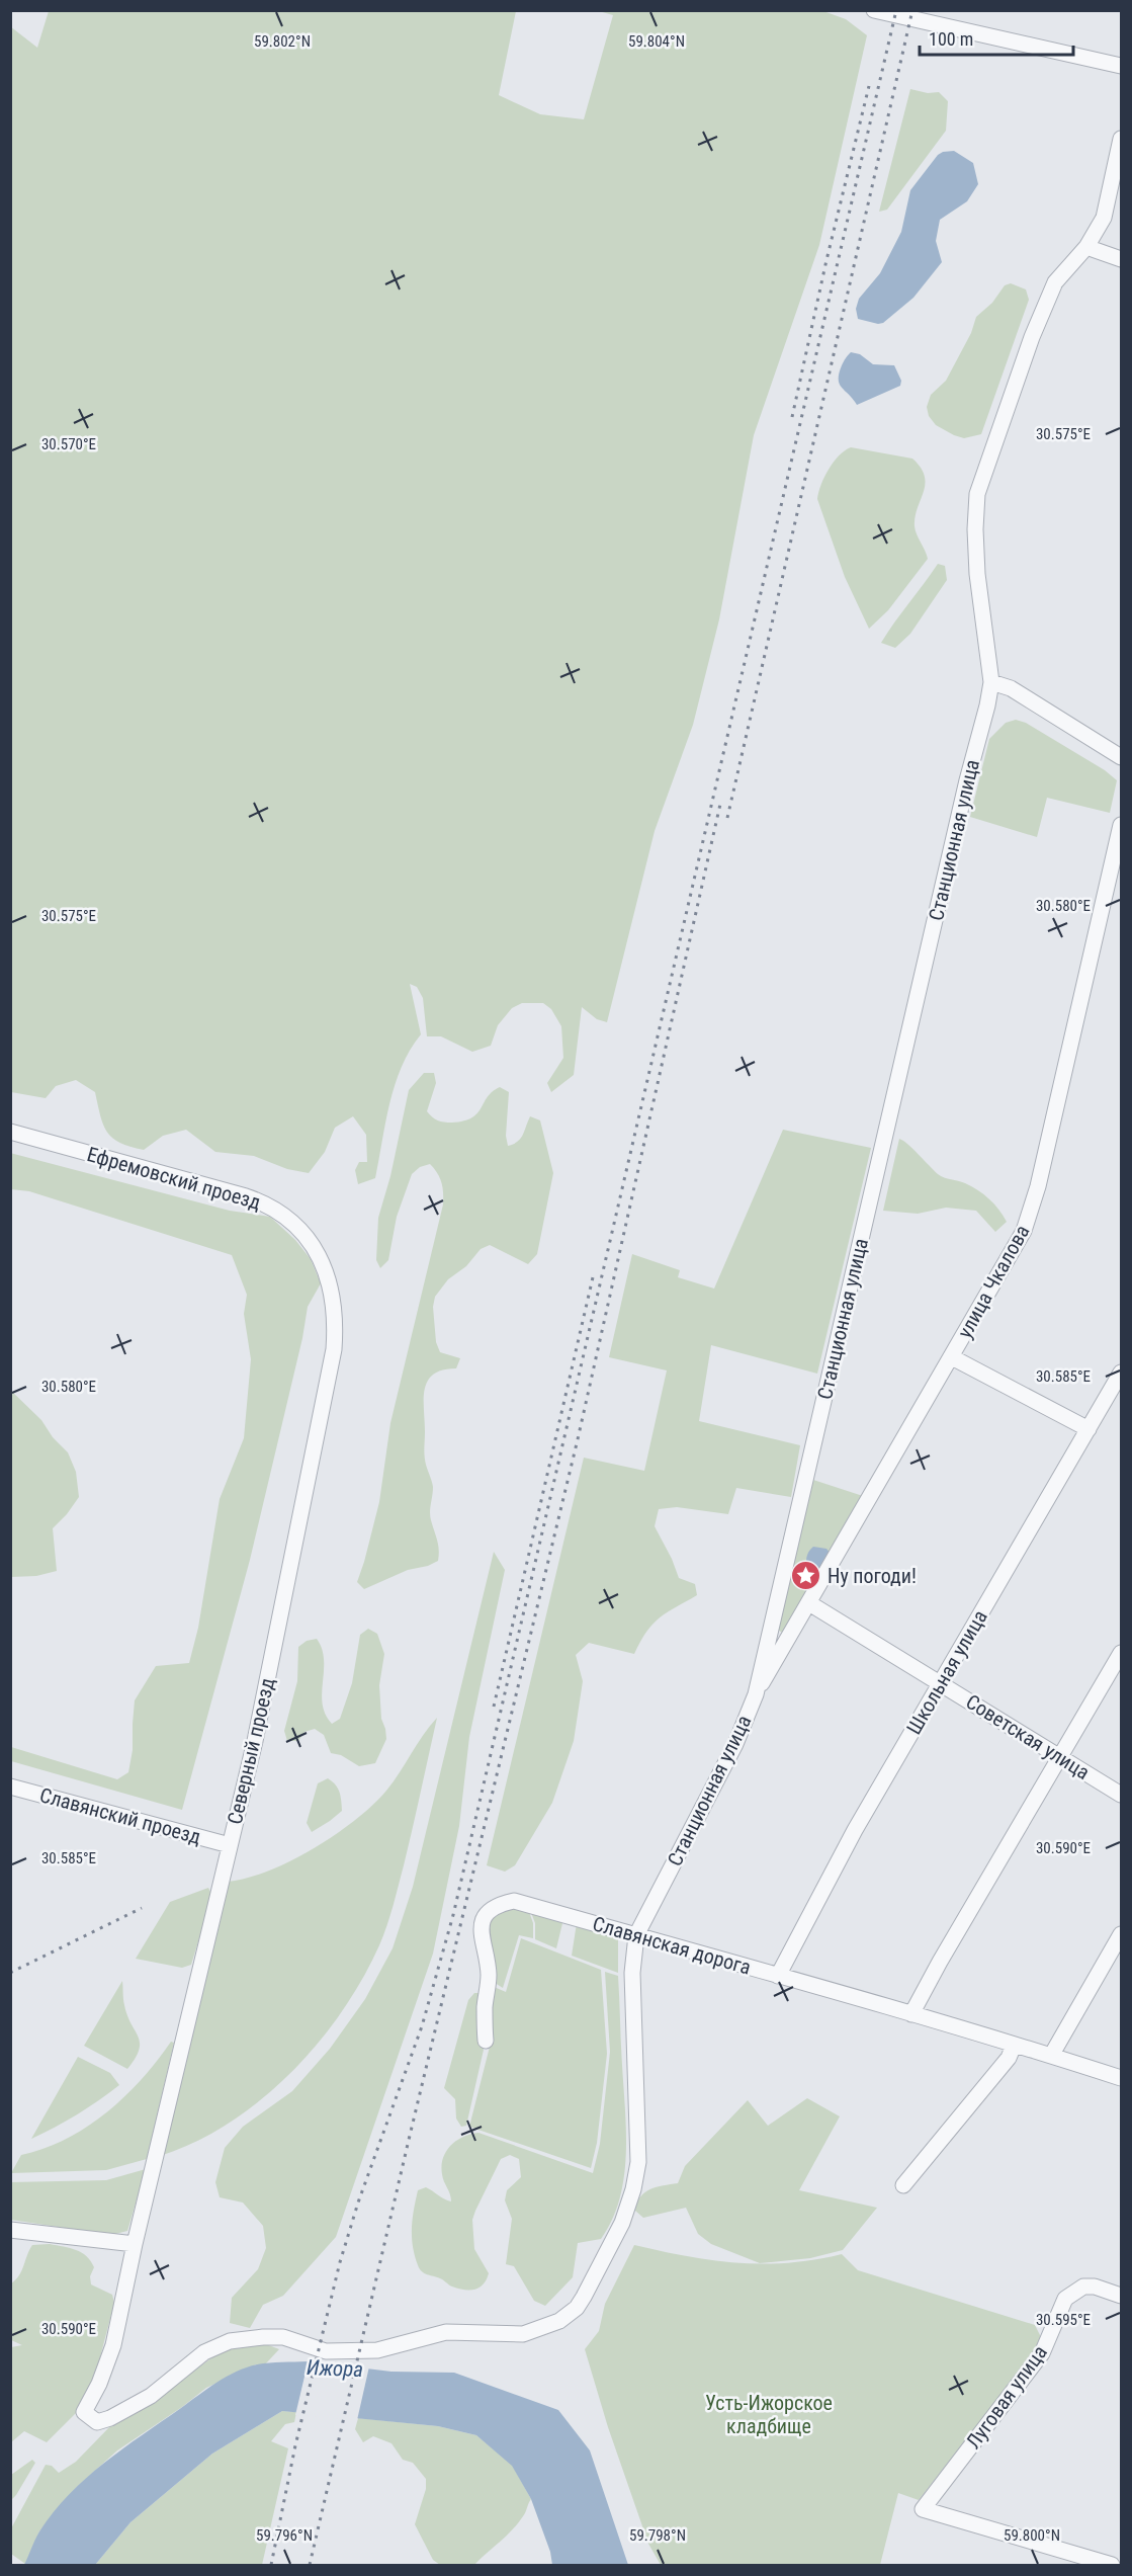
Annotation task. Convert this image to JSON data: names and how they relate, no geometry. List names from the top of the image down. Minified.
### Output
{"streets":{"street":["Станционная улица","Ефремовский проезд","улица Чкалова","Школьная улица","Советская улица","Северный проезд","Славянский проезд","Славянская дорога","Луговая улица"]},"crossings":[["Станционная улица","улица Чкалова"],["Станционная улица","Северный проезд"],["Станционная улица","Славянская дорога"],["Ефремовский проезд","Северный проезд"],["улица Чкалова","Советская улица"],["Школьная улица","Советская улица"],["Школьная улица","Славянская дорога"],["Северный проезд","Славянский проезд"],["Северный проезд","Славянская дорога"]],"water":["Ижора"],"parks":["Усть-Ижорское кладбище"],"places":{"place":["Ну погоди!"]},"scale_bar":"100 m","coordinates":["59.802°N","59.804°N","30.575°E","30.570°E","30.580°E","30.585°E","30.590°E","30.595°E","59.796°N","59.798°N","59.800°N"]}
